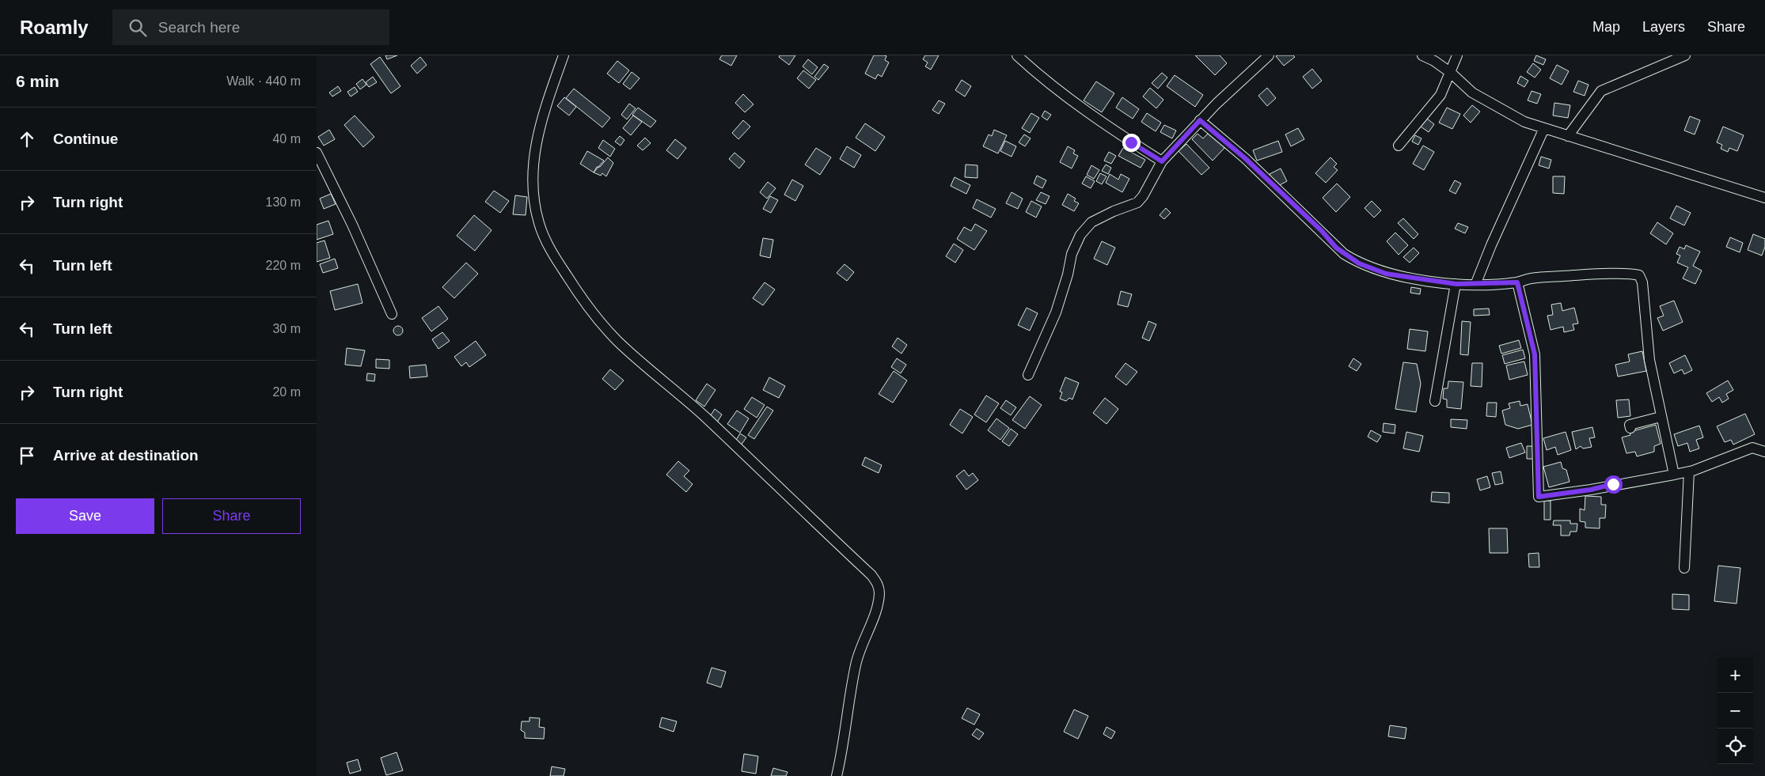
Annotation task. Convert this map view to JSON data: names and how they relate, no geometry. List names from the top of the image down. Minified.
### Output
{"page":{"header":"Roamly","search":"Search here","nav":["Map","Layers","Share"],"heading":["6 min","Walk · 440 m"],"list":[["Continue","40 m"],["Turn right","130 m"],["Turn left","220 m"],["Turn left","30 m"],["Turn right","20 m"],"Arrive at destination"],"buttons":["Save","Share"],"map_buttons":["+","−"]}}
